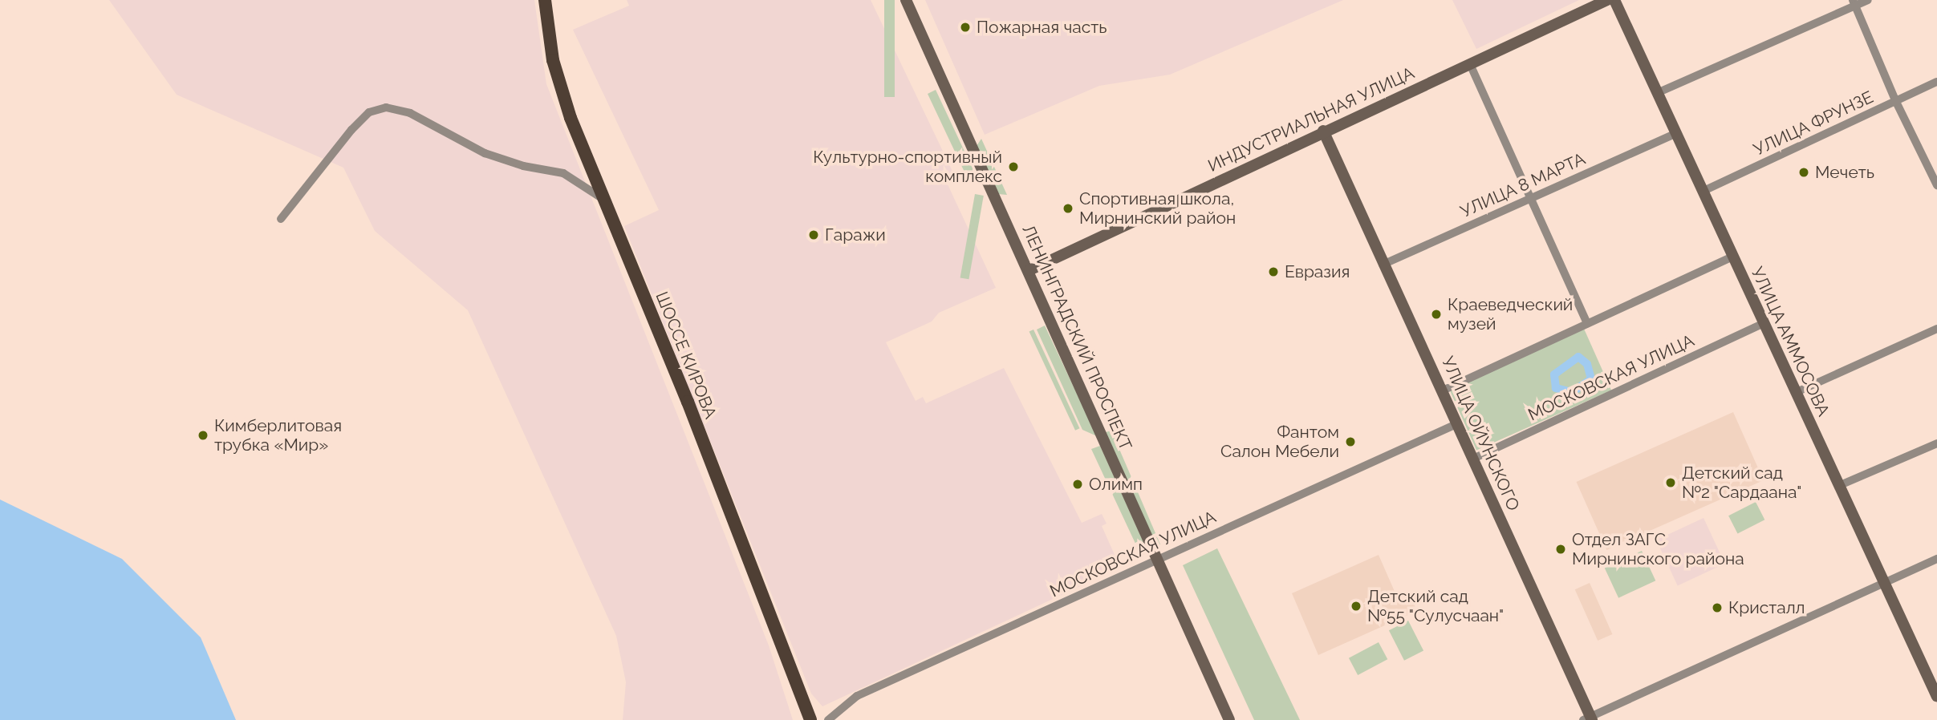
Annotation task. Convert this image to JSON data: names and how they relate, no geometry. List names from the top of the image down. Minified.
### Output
{"streets":{"main road":["ИНДУСТРИАЛЬНАЯ УЛИЦА","ЛЕНИНГРАДСКИЙ ПРОСПЕКТ","УЛИЦА АММОСОВА","ШОССЕ КИРОВА","УЛИЦА ОЙУНСКОГО"],"street":["УЛИЦА ФРУНЗЕ","УЛИЦА 8 МАРТА","МОСКОВСКАЯ УЛИЦА"]},"crossings":[["ИНДУСТРИАЛЬНАЯ УЛИЦА","ЛЕНИНГРАДСКИЙ ПРОСПЕКТ"],["ИНДУСТРИАЛЬНАЯ УЛИЦА","УЛИЦА ОЙУНСКОГО"],["УЛИЦА ФРУНЗЕ","УЛИЦА АММОСОВА"],["УЛИЦА 8 МАРТА","УЛИЦА АММОСОВА"],["УЛИЦА 8 МАРТА","УЛИЦА ОЙУНСКОГО"],["ЛЕНИНГРАДСКИЙ ПРОСПЕКТ","МОСКОВСКАЯ УЛИЦА"],["УЛИЦА АММОСОВА","МОСКОВСКАЯ УЛИЦА"],["МОСКОВСКАЯ УЛИЦА","УЛИЦА ОЙУНСКОГО"]],"places":["Пожарная часть","Культурно-спортивный комплекс","Мечеть","Спортивная школа, Мирнинский район","Гаражи","Евразия","Краеведческий музей","Кимберлитовая трубка «Мир»","Фантом Салон Мебели","Детский сад №2 \"Сардаана\"","Олимп","Отдел ЗАГС Мирнинского района","Детский сад №55 \"Сулусчаан\"","Кристалл"]}
